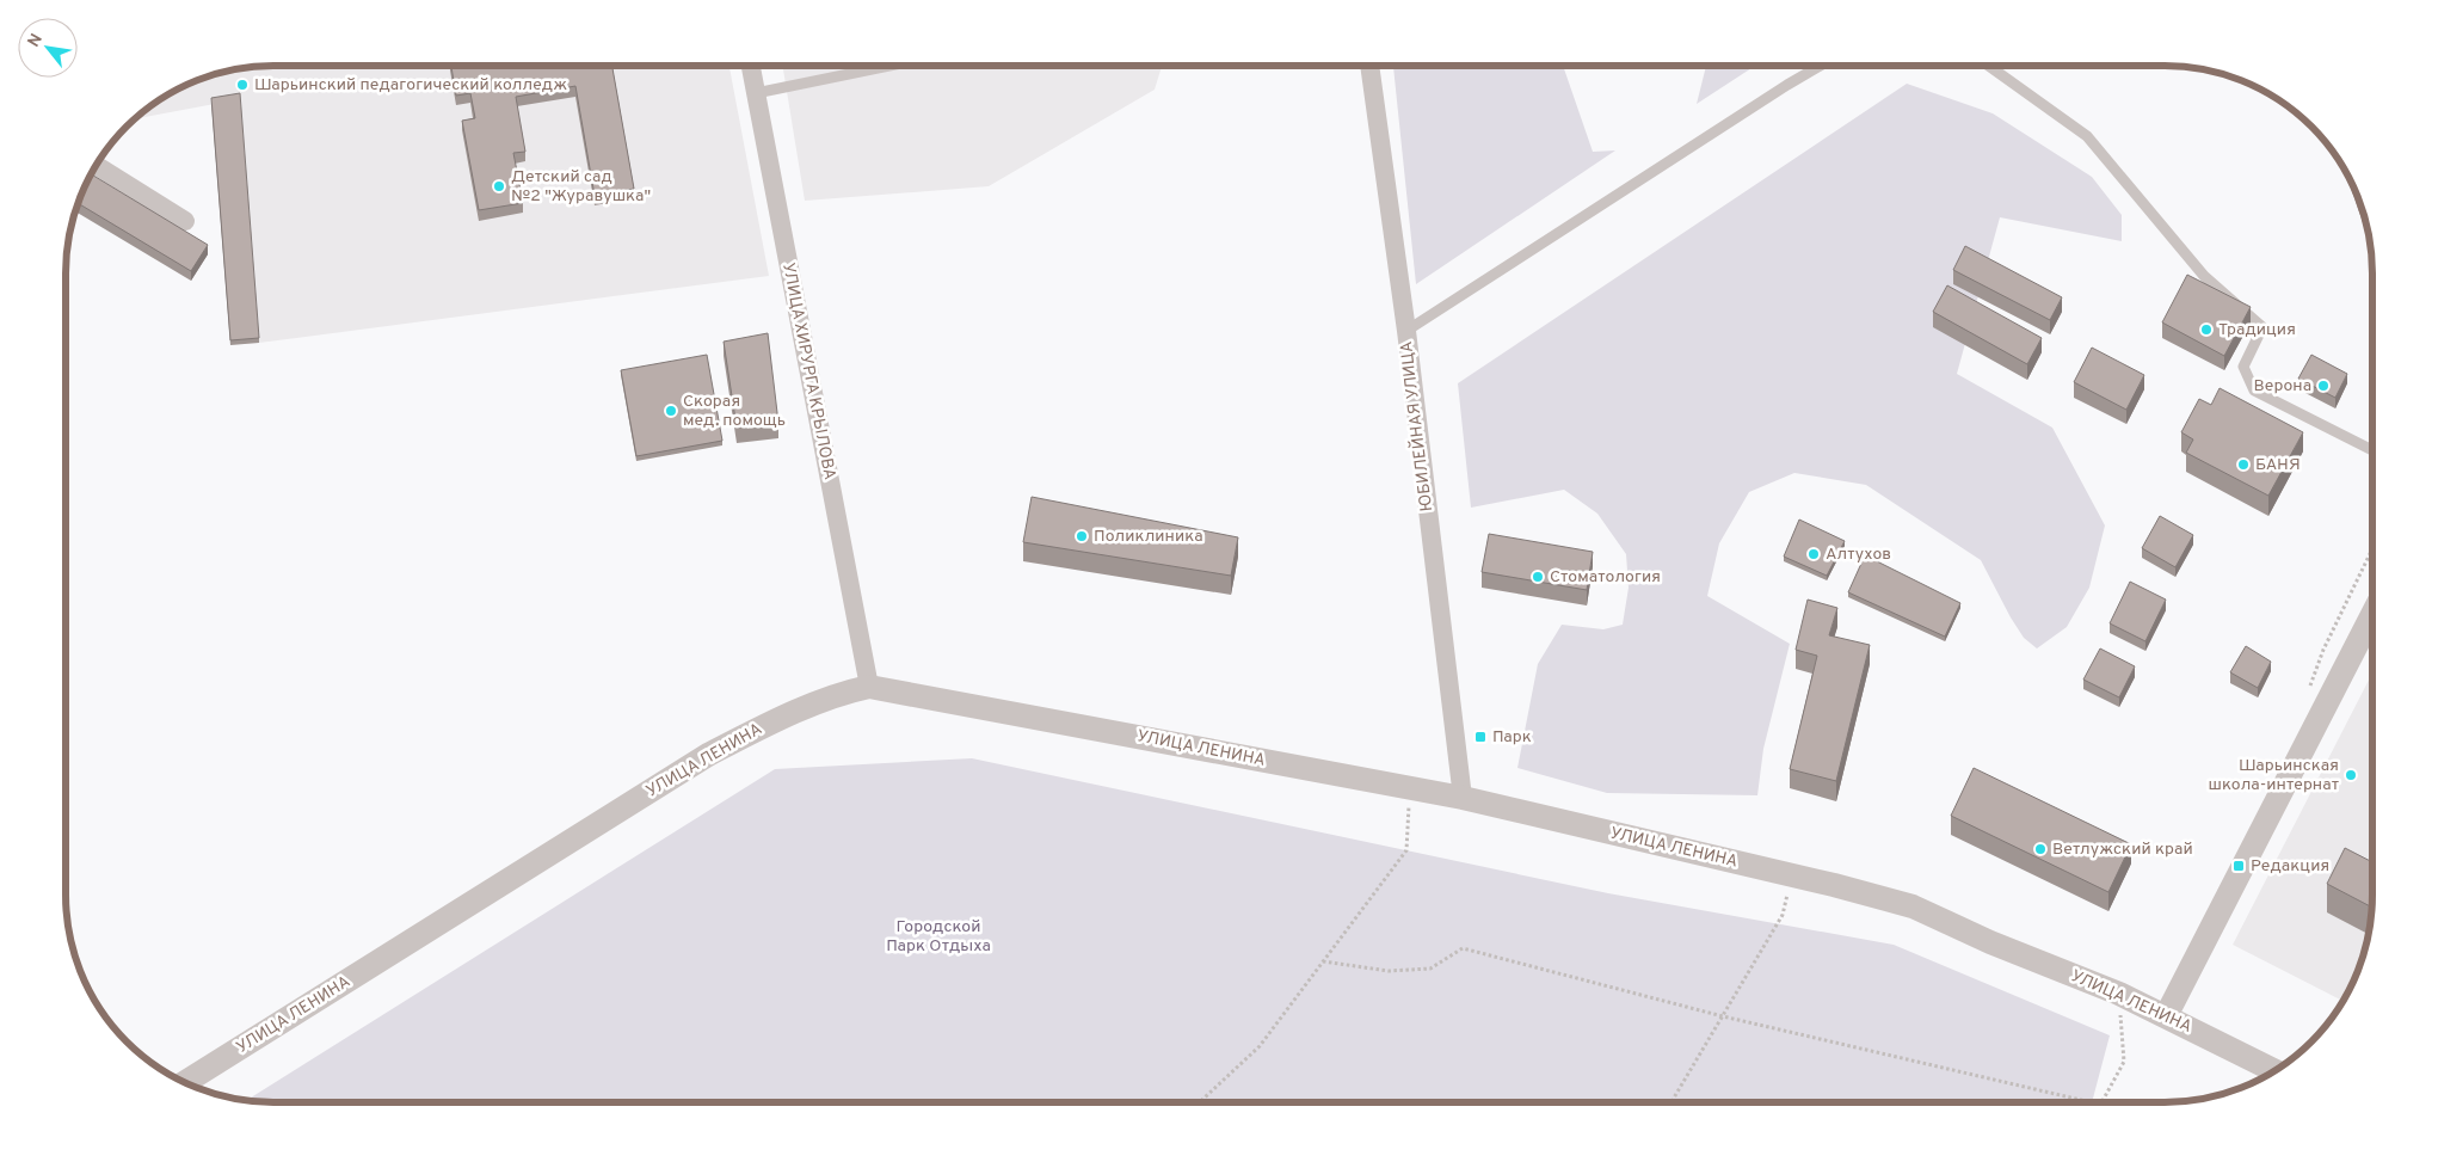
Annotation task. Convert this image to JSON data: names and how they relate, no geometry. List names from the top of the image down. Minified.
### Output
{"streets":{"street":["УЛИЦА ХИРУРГА КРЫЛОВА","ЮБИЛЕЙНАЯ УЛИЦА","УЛИЦА ЛЕНИНА"]},"crossings":[["УЛИЦА ХИРУРГА КРЫЛОВА","УЛИЦА ЛЕНИНА"],["ЮБИЛЕЙНАЯ УЛИЦА","УЛИЦА ЛЕНИНА"]],"parks":["Городской Парк Отдыха"],"places":{"other":["Шарьинский педагогический колледж","Детский сад №2 \"Журавушка\"","Традиция","Верона","Скорая мед. помощь","БАНЯ","Поликлиника","Алтухов","Стоматология","Шарьинская школа-интернат","Ветлужский край"],"transit":["Парк","Редакция"]},"north":"top left"}
